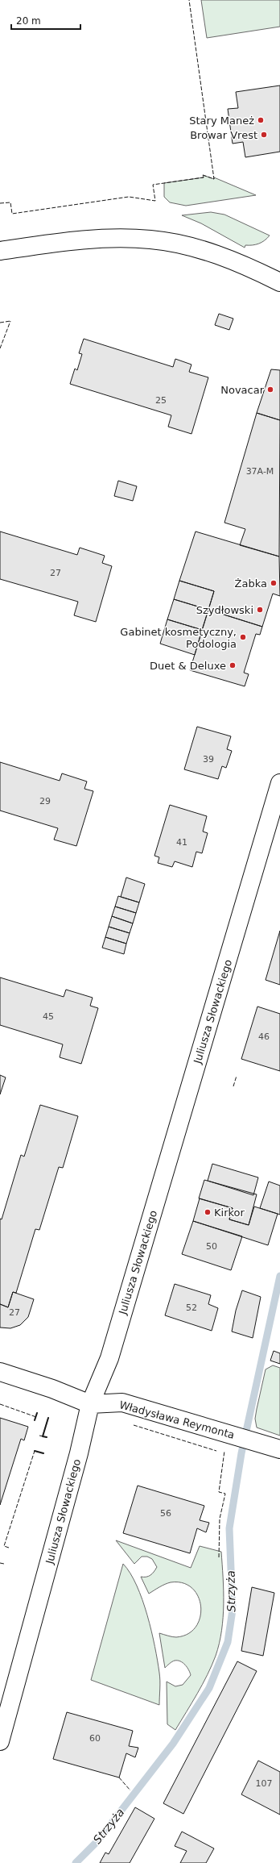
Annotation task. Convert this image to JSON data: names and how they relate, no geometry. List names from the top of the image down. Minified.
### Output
{"streets":{"street":["Juliusza Słowackiego","Władysława Reymonta"]},"crossings":[["Juliusza Słowackiego","Władysława Reymonta"]],"water":["Strzyża"],"places":["Stary Maneż","Browar Vrest","Novacar","Żabka","Szydłowski","Gabinet kosmetyczny, Podologia","Duet & Deluxe","Kirkor"],"house_numbers":["25","37A-M","27","39","29","41","45","46","50","52","27","56","60","107"],"scale_bar":"20 m"}
